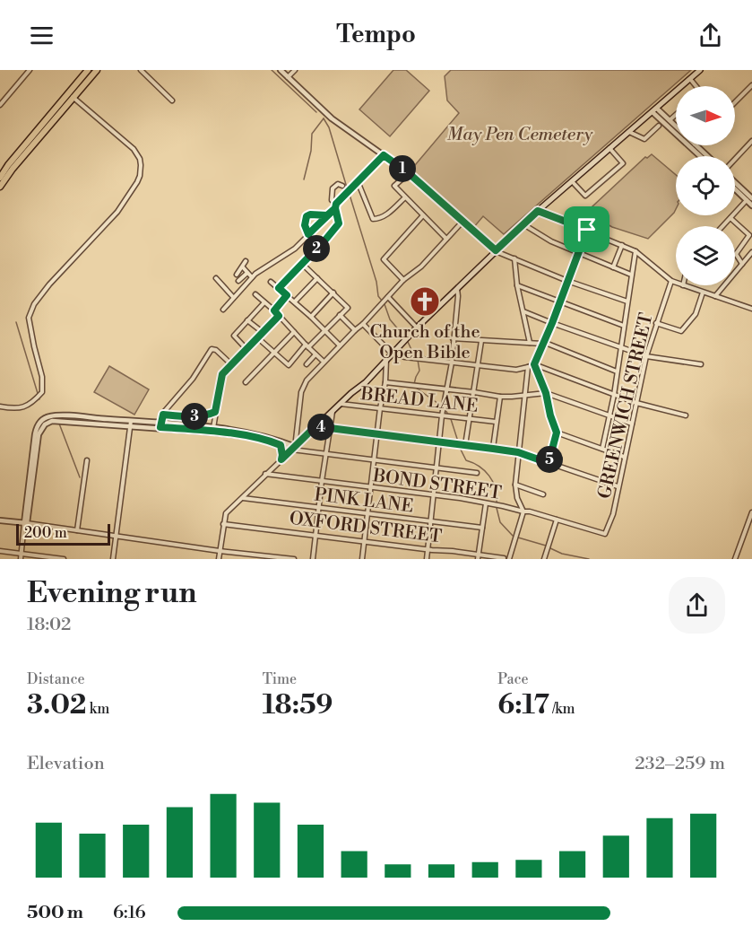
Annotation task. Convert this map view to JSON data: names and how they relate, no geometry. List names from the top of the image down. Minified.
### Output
{"streets":{"street":["BREAD LANE","GREENWICH STREET","BOND STREET","PINK LANE","OXFORD STREET"]},"crossings":[["GREENWICH STREET","BOND STREET"]],"parks":["May Pen Cemetery"],"places":{"church":["Church of the Open Bible"]},"scale_bar":"200 m","north":"right","page":{"header":"Tempo","pins":["1","2","3","4","5"],"scale":"200 m","heading":["Evening run","18:02"],"stats":[["Distance","3.02 km"],["Time","18:59"],["Pace","6:17 /km"]],"chart":["Elevation","232–259 m"],"list":[{"name":"500 m","note":"6:16"}]}}
